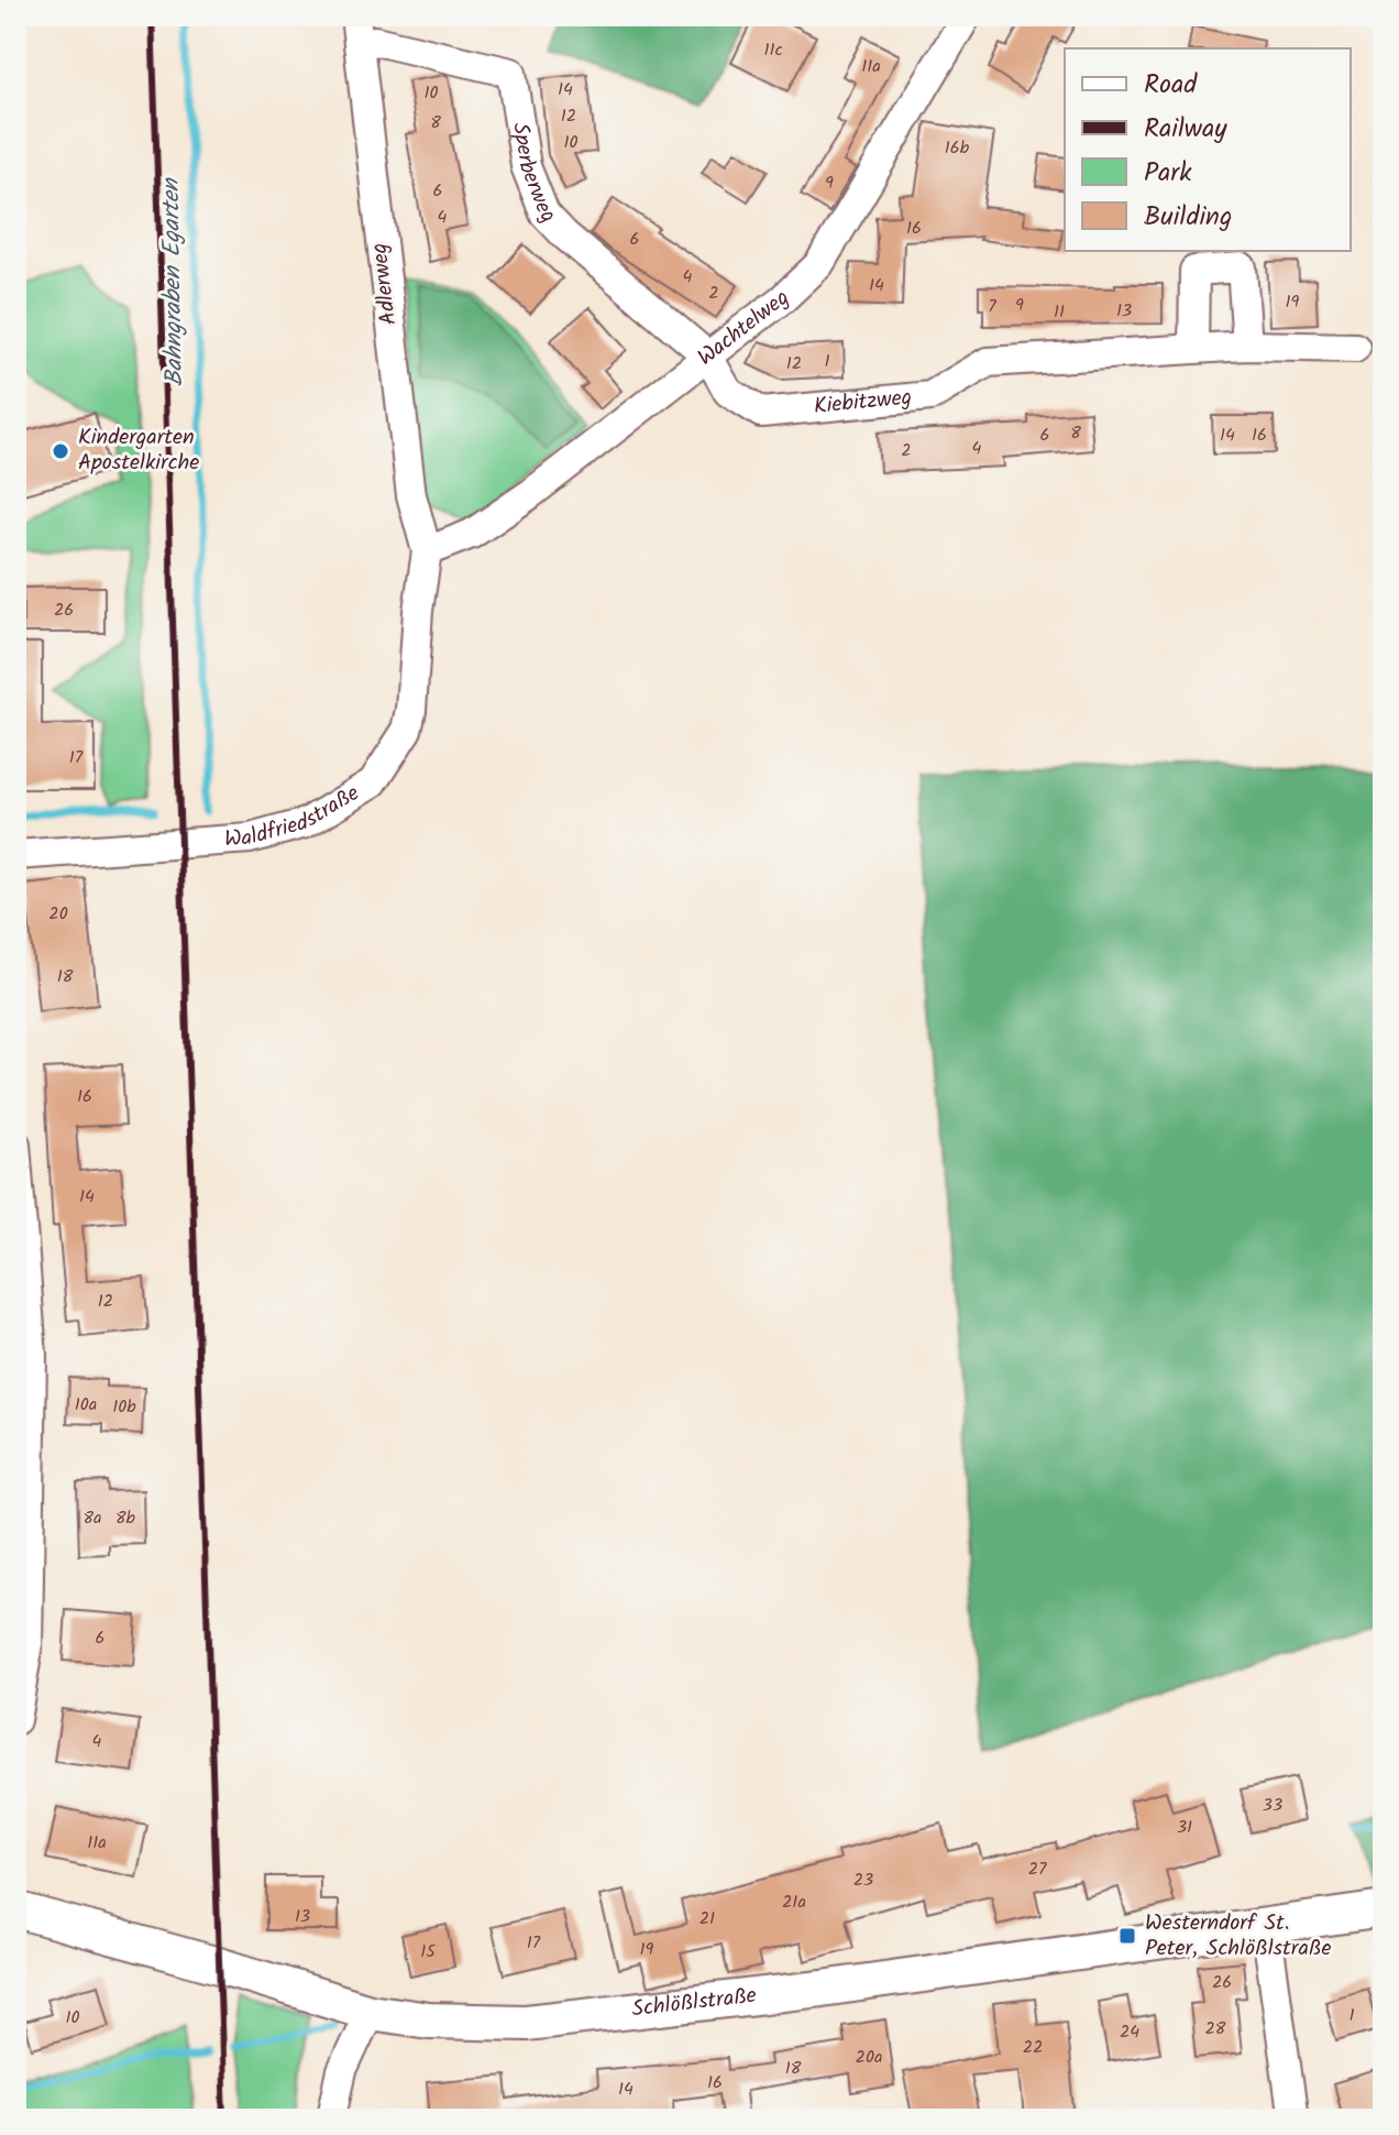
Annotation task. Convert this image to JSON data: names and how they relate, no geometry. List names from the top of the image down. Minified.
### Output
{"streets":{"street":["Sperberweg","Adlerweg","Wachtelweg","Kiebitzweg","Waldfriedstraße","Schlößlstraße"]},"crossings":[["Sperberweg","Adlerweg"],["Sperberweg","Wachtelweg"],["Sperberweg","Kiebitzweg"],["Adlerweg","Wachtelweg"],["Adlerweg","Waldfriedstraße"],["Wachtelweg","Kiebitzweg"],["Wachtelweg","Waldfriedstraße"]],"water":["Bahngraben Egarten"],"places":{"other":["Kindergarten Apostelkirche"],"transit":["Westerndorf St. Peter, Schlößlstraße"]},"house_numbers":["11c","11a","14","10","12","8","10","16b","9","6","4","16","6","4","14","2","19","9","7","13","11","1","12","8","6","14","16","4","2","26","17","20","18","16","14","12","10a","10b","8a","8b","6","4","33","31","11a","27","23","21a","13","21","17","19","15","26","1","10","28","24","22","20a","18","16","14"],"legend":["Road","Railway","Park","Building"]}
